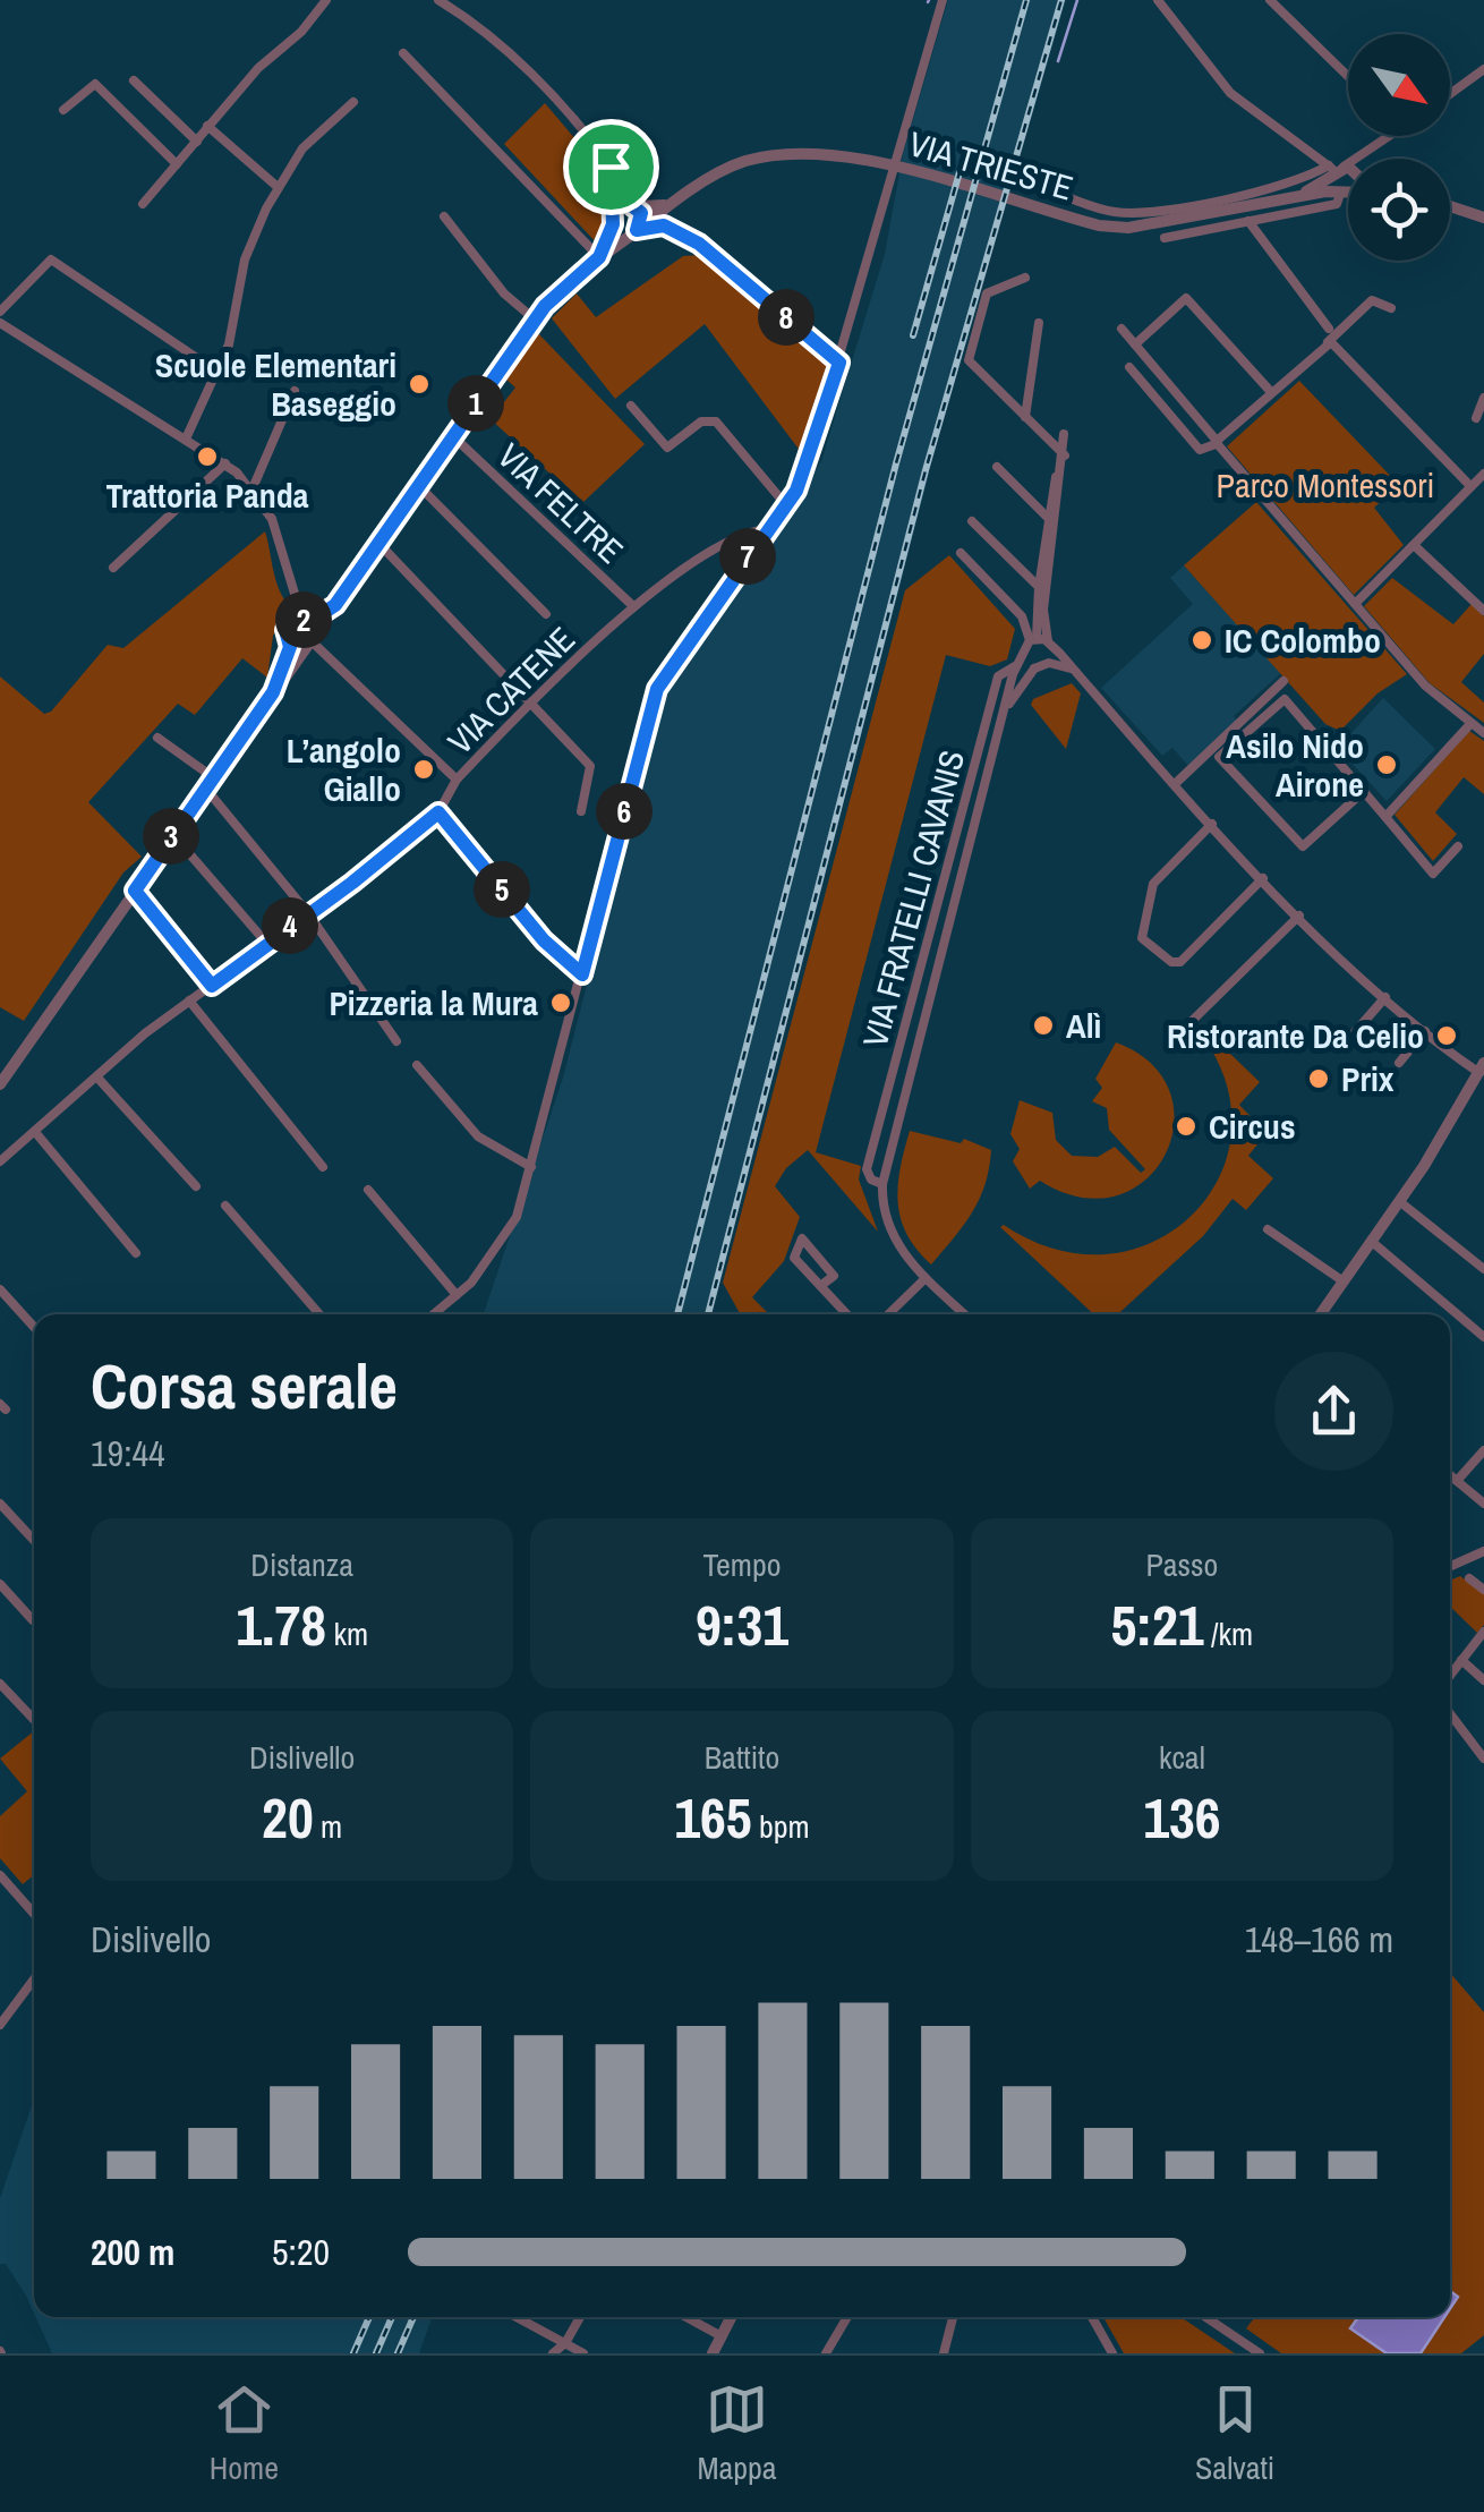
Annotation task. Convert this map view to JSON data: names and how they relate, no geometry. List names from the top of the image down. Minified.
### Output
{"streets":{"street":["VIA TRIESTE","VIA FELTRE","VIA CATENE","VIA FRATELLI CAVANIS"]},"crossings":[["VIA TRIESTE","VIA FELTRE"],["VIA TRIESTE","VIA CATENE"],["VIA FELTRE","VIA CATENE"]],"parks":["Parco Montessori"],"places":["Scuole Elementari Baseggio","Trattoria Panda","IC Colombo","Asilo Nido Airone","L’angolo Giallo","Pizzeria la Mura","Alì","Ristorante Da Celio","Prix","Circus"],"north":"bottom right","page":{"pins":["8","1","7","2","6","3","5","4"],"heading":["Corsa serale","19:44"],"stats":[["Distanza","1.78 km"],["Tempo","9:31"],["Passo","5:21 /km"],["Dislivello","20 m"],["Battito","165 bpm"],["kcal","136"]],"chart":["Dislivello","148–166 m"],"list":[{"name":"200 m","note":"5:20"}],"tabs":["Home","Mappa","Salvati"]}}
